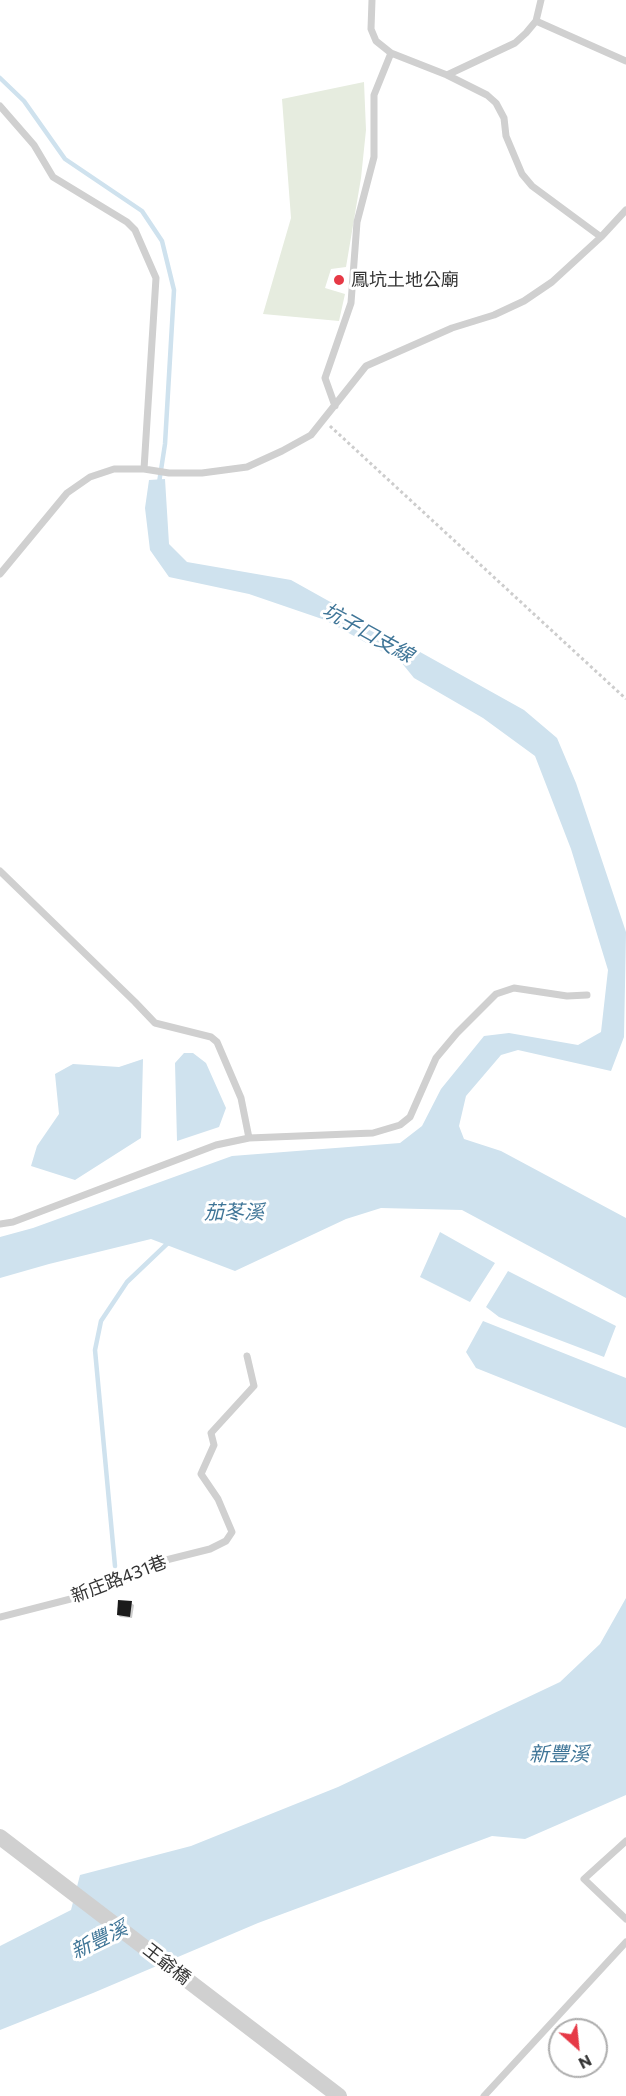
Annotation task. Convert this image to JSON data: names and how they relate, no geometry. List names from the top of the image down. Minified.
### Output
{"streets":{"street":["王爺橋"],"lane":["新庄路431巷"]},"water":["坑子口支線","茄苳溪","新豐溪"],"places":["鳳坑土地公廟"],"north":"bottom right"}
